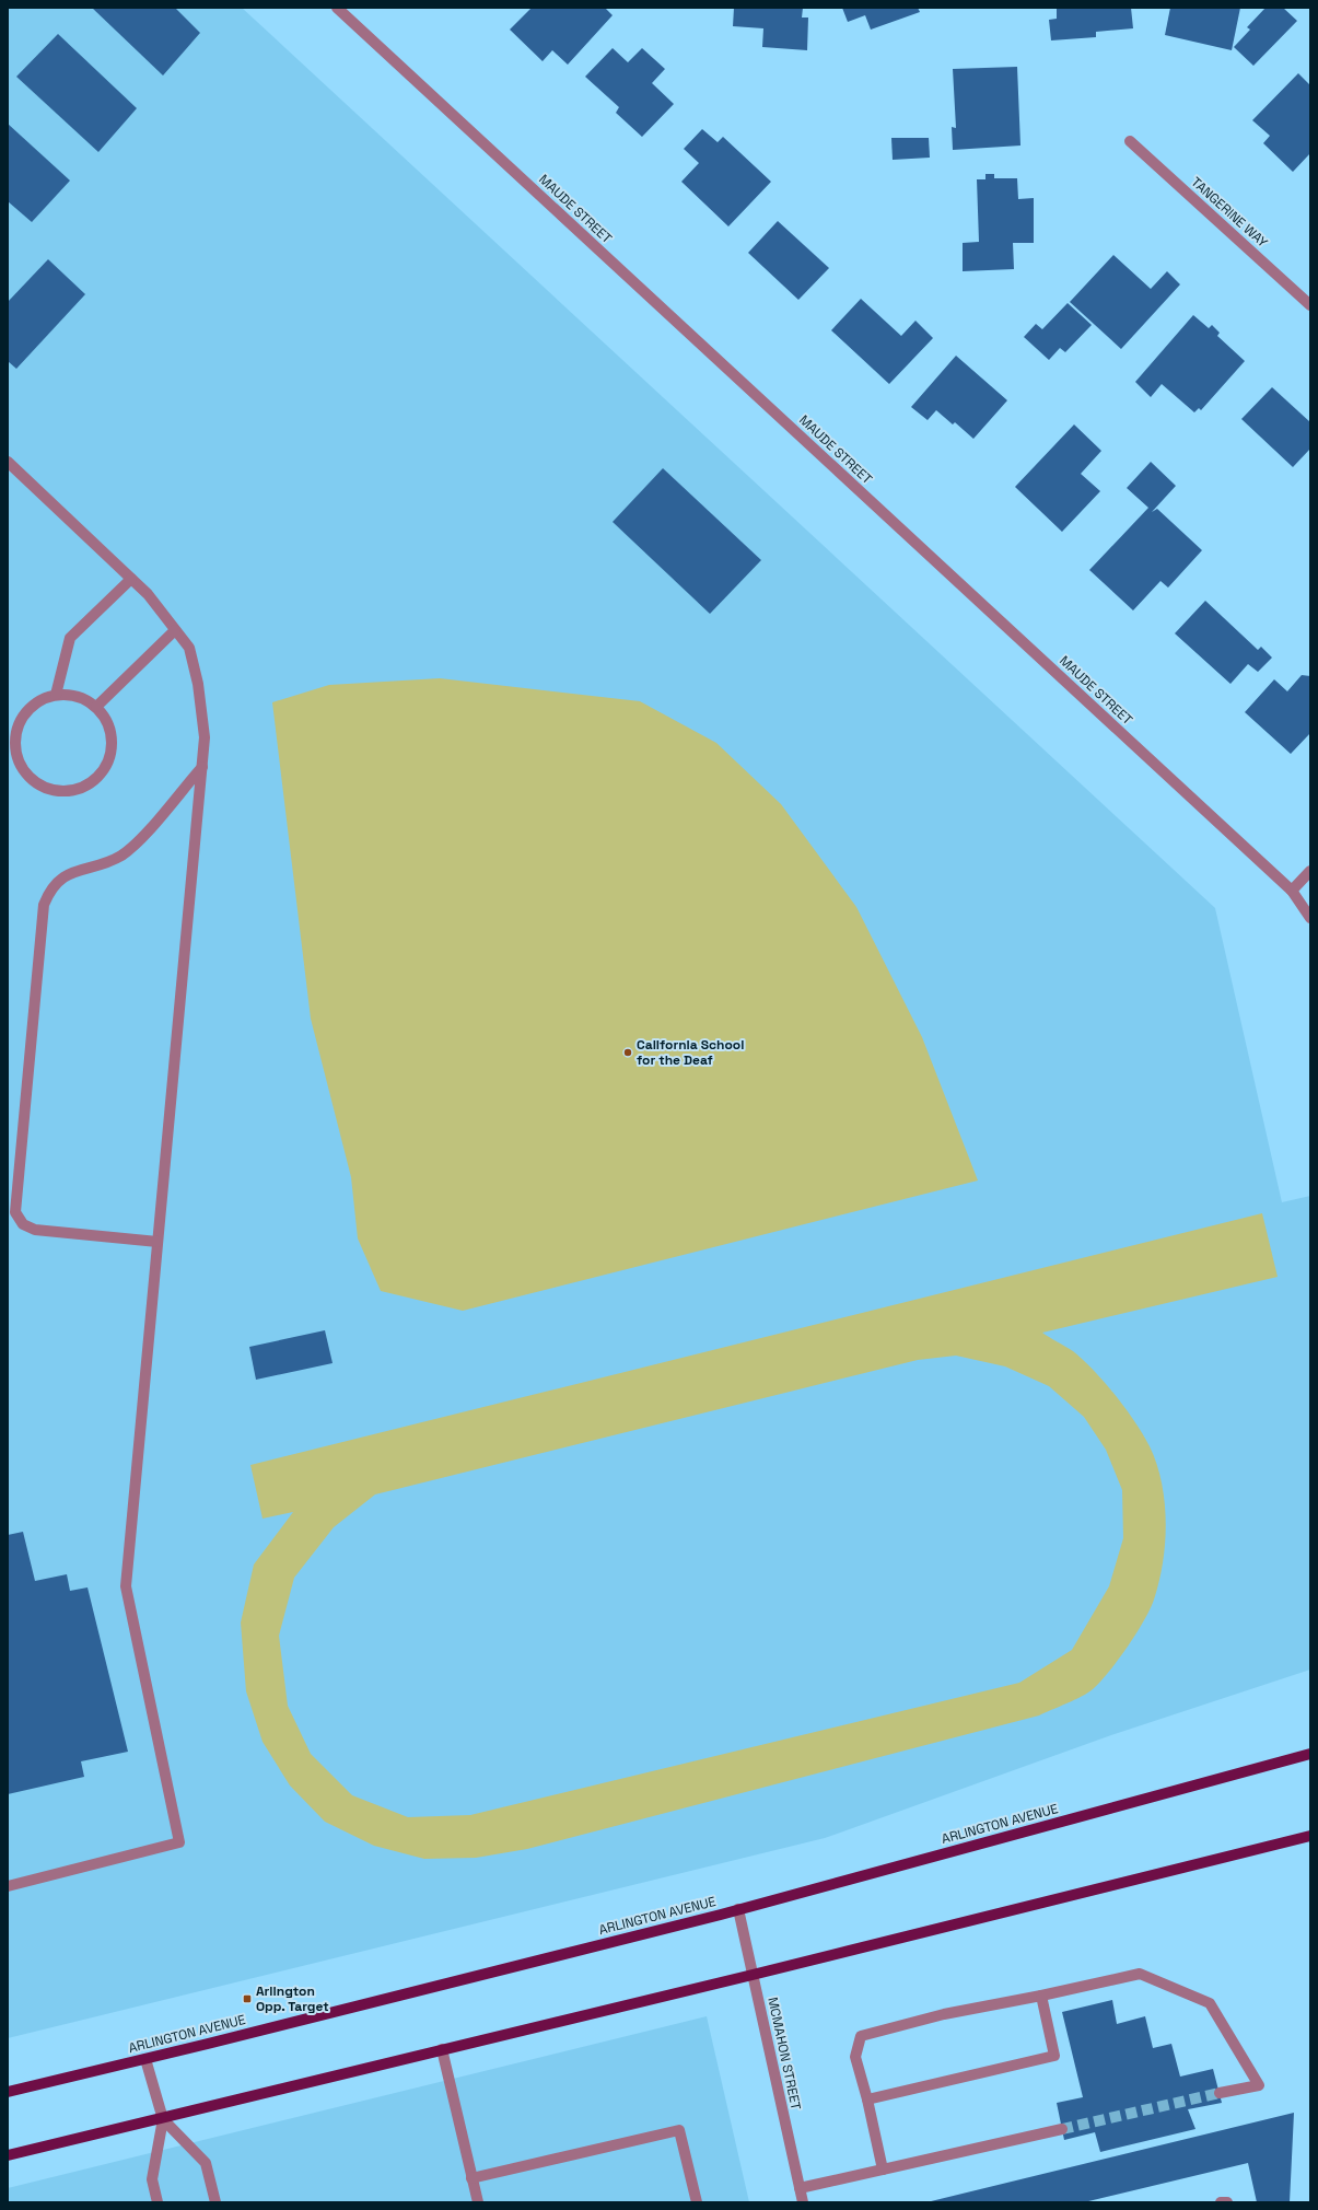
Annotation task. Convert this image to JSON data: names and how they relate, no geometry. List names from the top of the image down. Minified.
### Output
{"streets":{"main road":["ARLINGTON AVENUE"],"street":["MAUDE STREET","TANGERINE WAY","MCMAHON STREET"]},"crossings":[["ARLINGTON AVENUE","MCMAHON STREET"]],"places":{"other":["California School for the Deaf"],"transit":["Arlington Opp. Target"]}}
